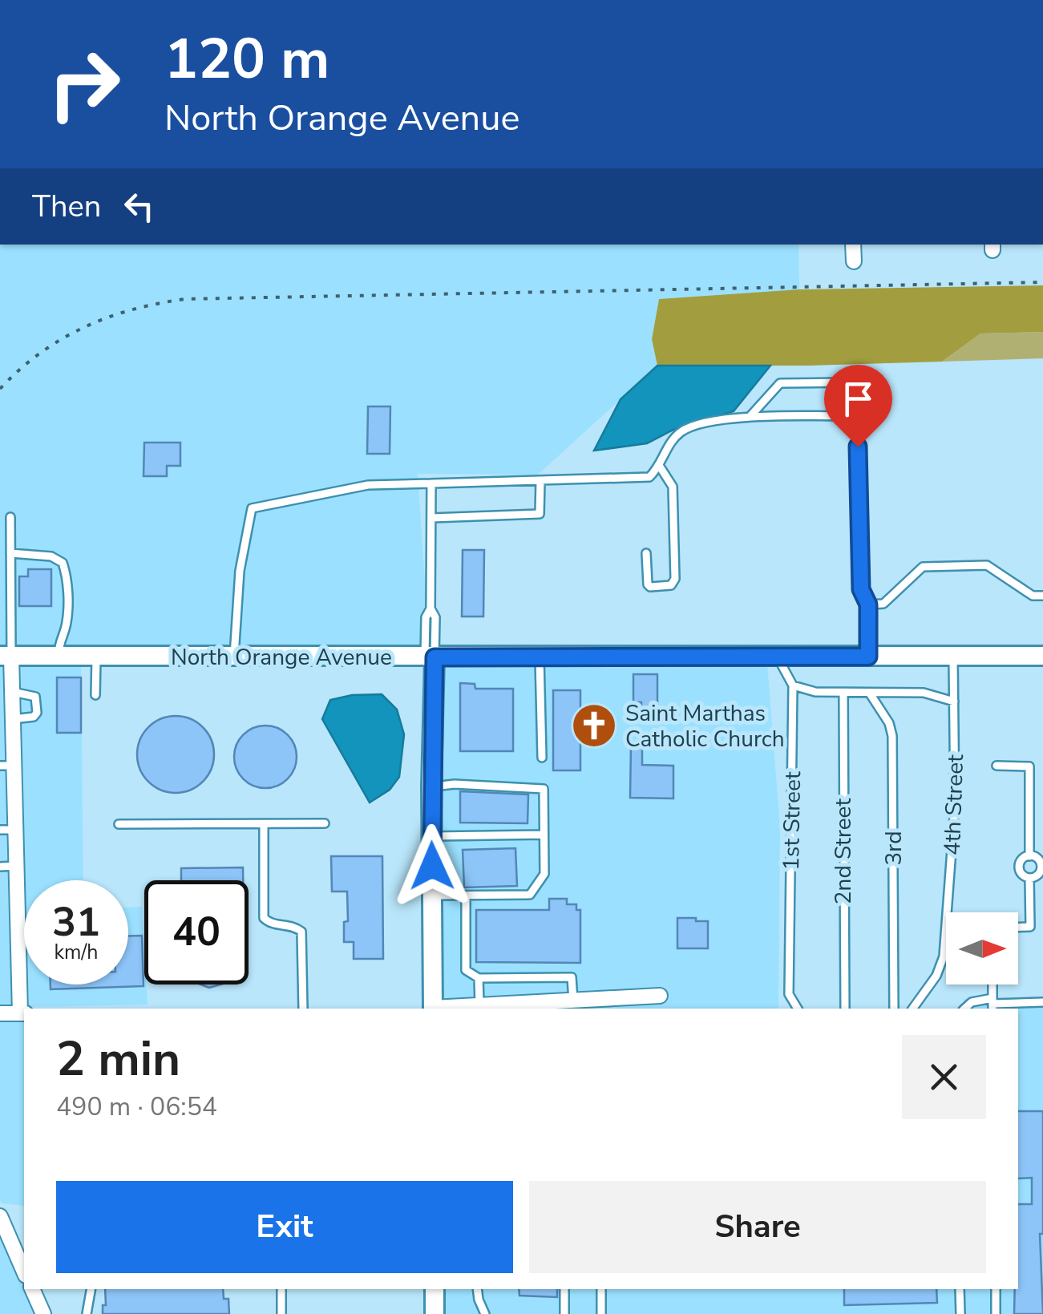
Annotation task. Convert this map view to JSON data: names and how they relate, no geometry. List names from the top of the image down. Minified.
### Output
{"streets":{"street":["North Orange Avenue"],"lane":["4th Street","1st Street","3rd","2nd Street"]},"crossings":[["North Orange Avenue","4th Street"]],"places":{"church":["Saint Marthas Catholic Church"]},"north":"right","page":{"turn":["120 m","North Orange Avenue"],"then":"Then","speed":"31 km/h","limit":"40","heading":["2 min","490 m · 06:54"],"buttons":["Exit","Share"]}}
